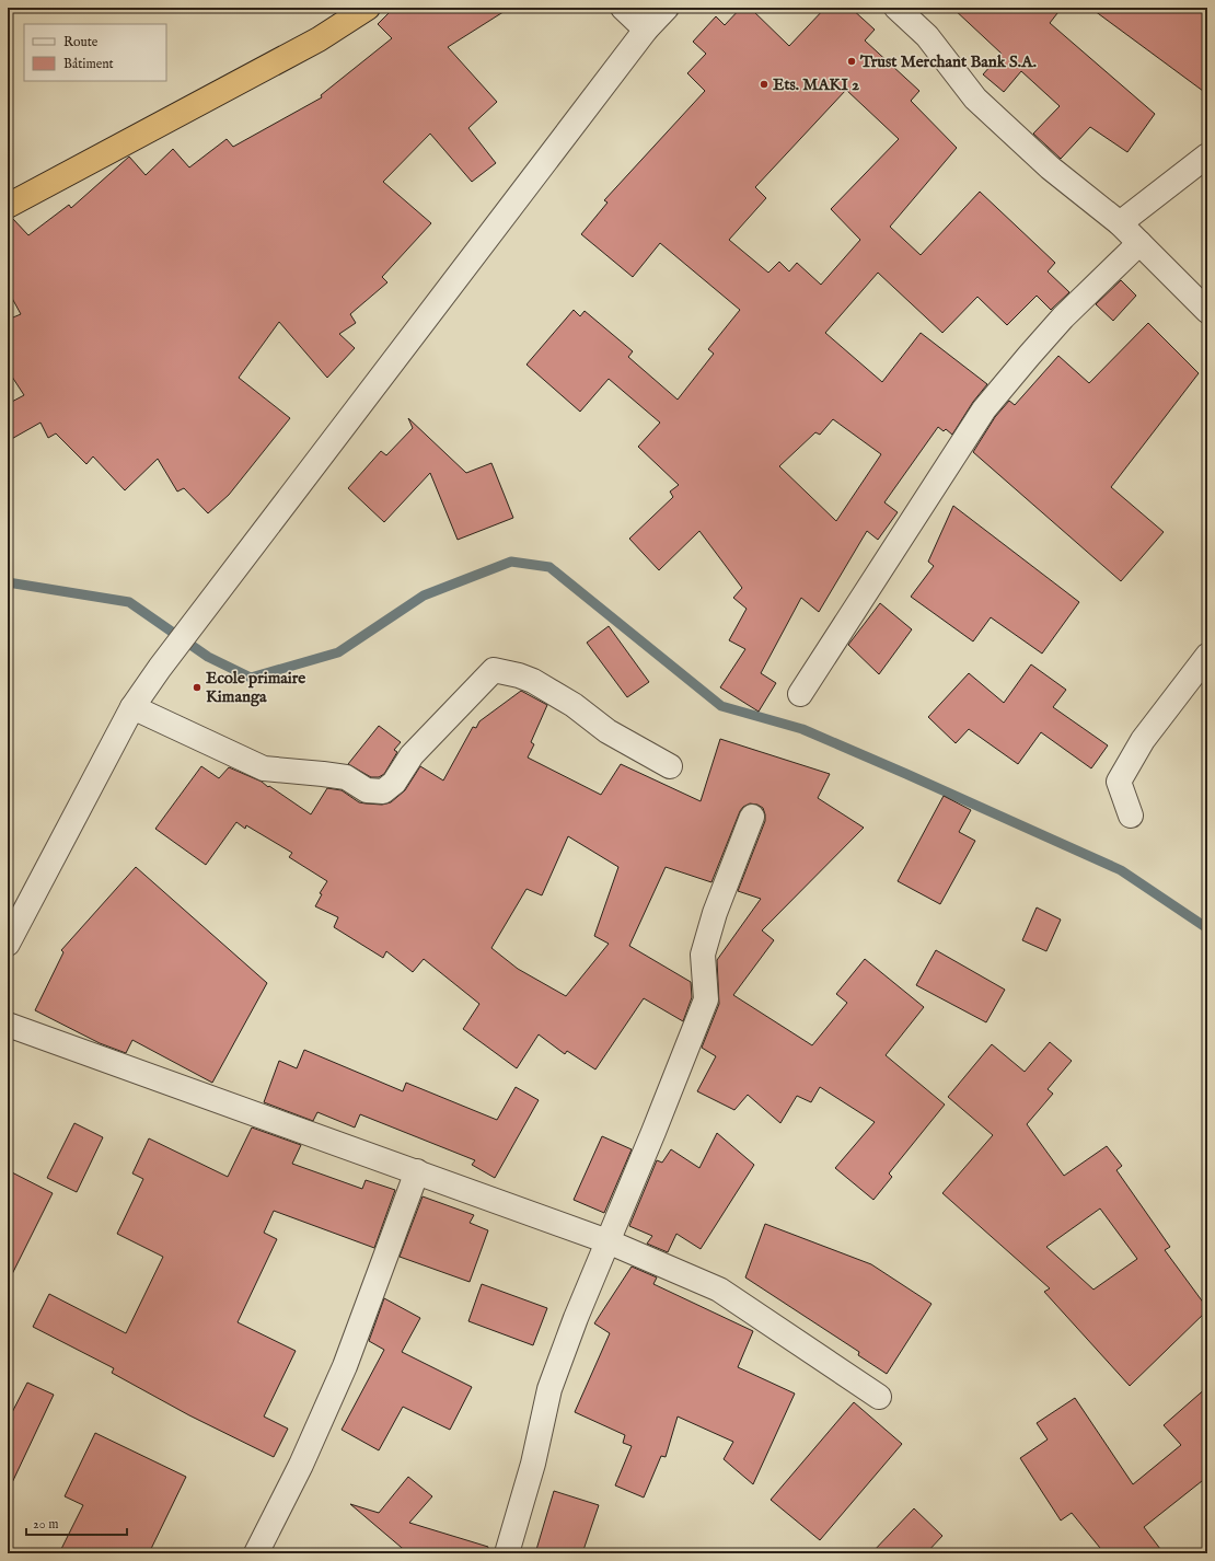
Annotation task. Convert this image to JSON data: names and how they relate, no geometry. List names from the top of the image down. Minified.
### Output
{"places":["Trust Merchant Bank S.A.","Ets. MAKI 2","Ecole primaire Kimanga"],"legend":["Route","Bâtiment"],"scale_bar":"20 m"}
